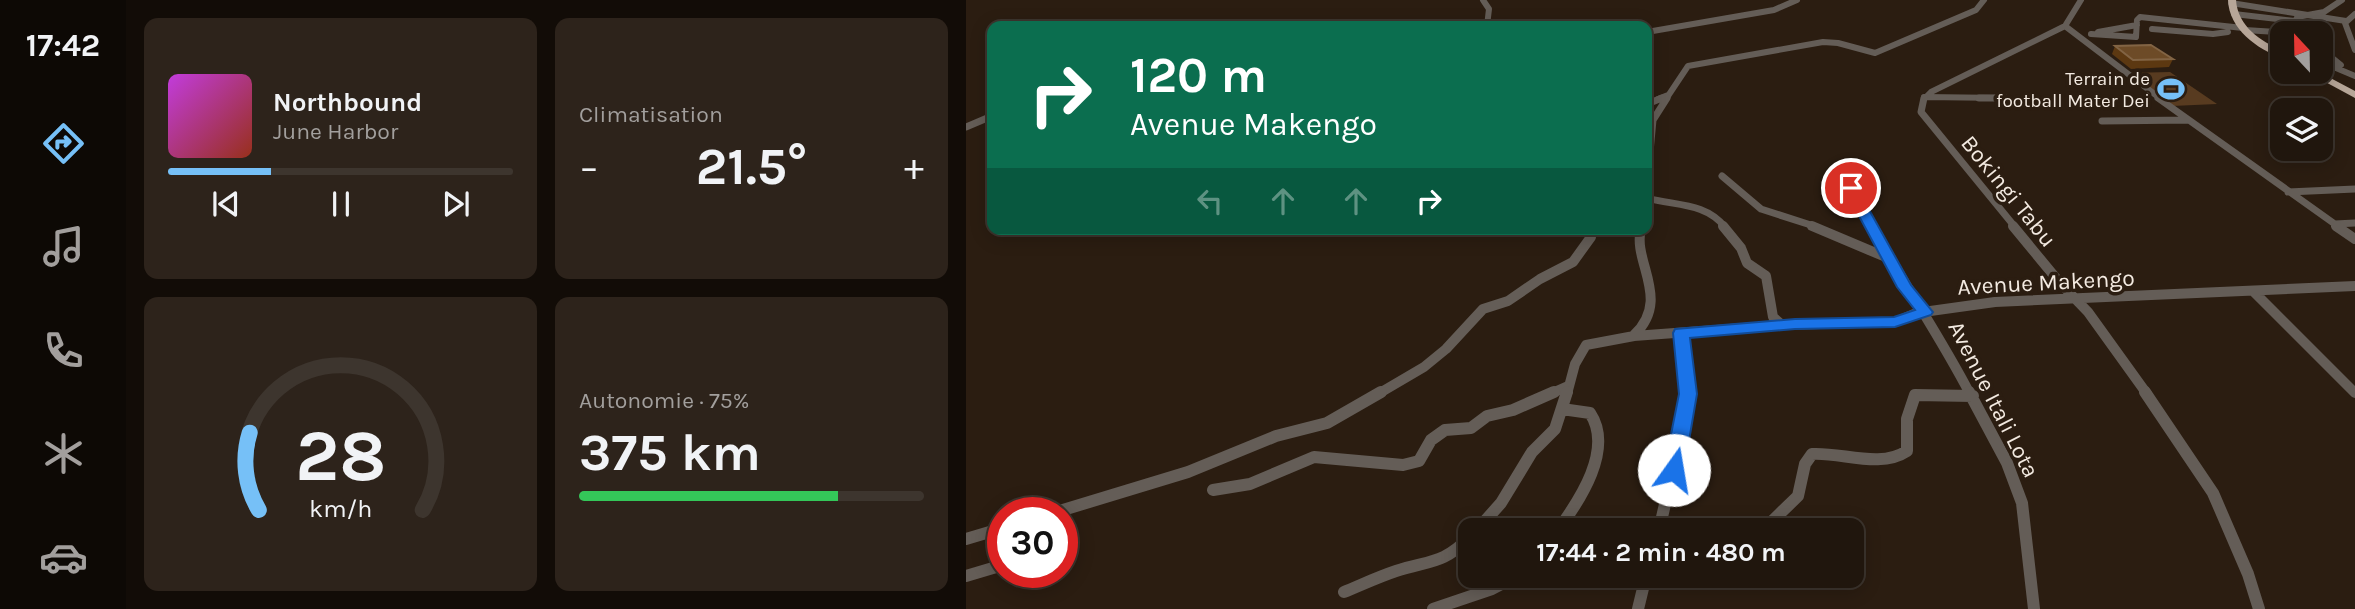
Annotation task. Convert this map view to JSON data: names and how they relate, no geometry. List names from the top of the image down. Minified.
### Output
{"streets":{"street":["Bokingi Tabu","Avenue Makengo","Avenue Itali Lota"]},"crossings":[["Bokingi Tabu","Avenue Makengo"],["Avenue Makengo","Avenue Itali Lota"]],"places":{"sports":["Terrain de football Mater Dei"]},"north":"top","page":{"tabs":"17:42","tile":["Climatisation",["Autonomie · 75%","375 km"]],"turn":["120 m","Avenue Makengo"],"song":["Northbound","June Harbor"],"heat":["−","21.5°","+"],"limit":"30","trip":"17:44 · 2 min · 480 m","gauge":["28","km/h"]}}
